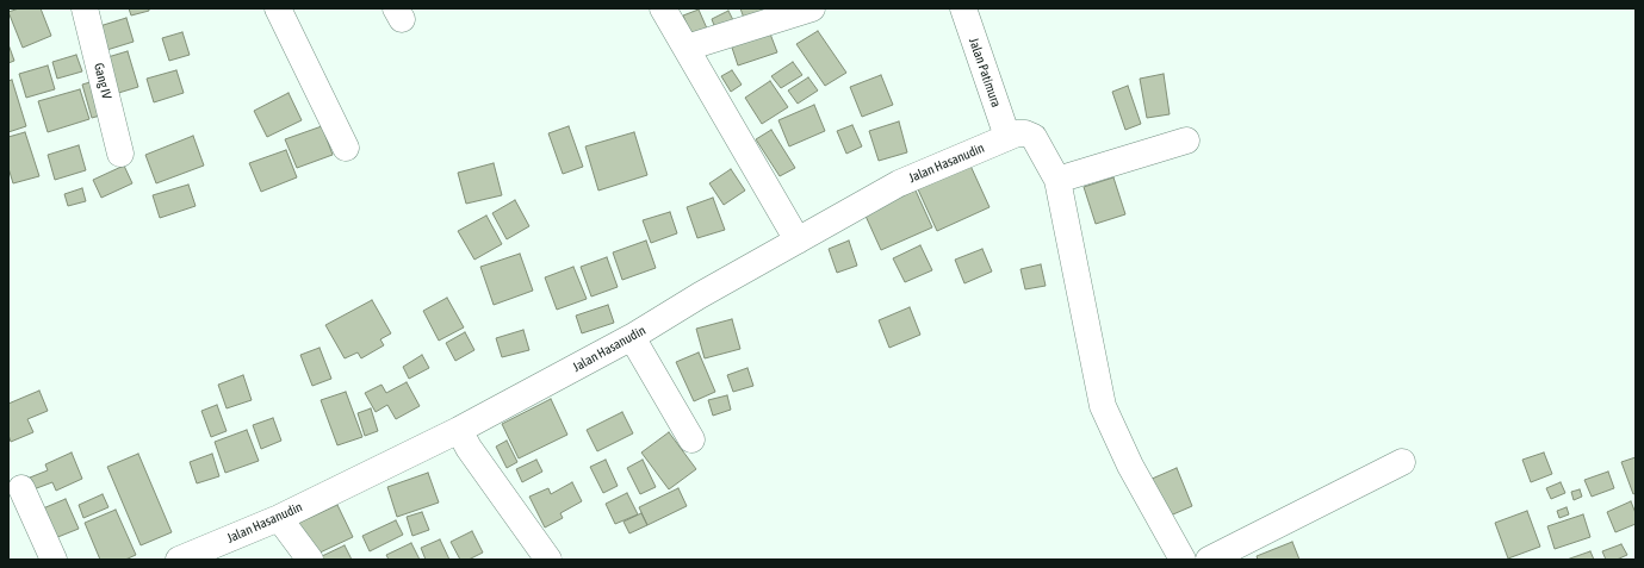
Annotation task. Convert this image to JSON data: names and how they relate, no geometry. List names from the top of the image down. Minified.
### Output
{"streets":{"street":["Jalan Patimura","Gang IV","Jalan Hasanudin"]},"crossings":[["Jalan Patimura","Jalan Hasanudin"]]}
